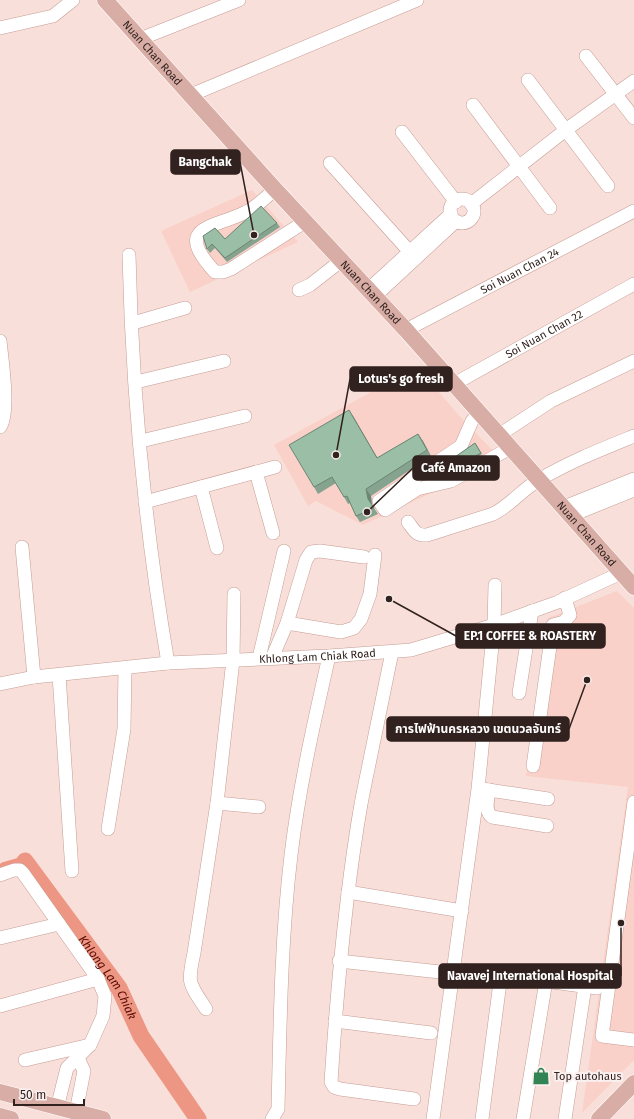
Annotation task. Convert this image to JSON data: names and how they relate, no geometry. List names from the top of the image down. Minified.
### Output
{"streets":{"main road":["Nuan Chan Road"],"street":["Soi Nuan Chan 24","Soi Nuan Chan 22","Khlong Lam Chiak Road"]},"crossings":[["Nuan Chan Road","Soi Nuan Chan 24"],["Nuan Chan Road","Soi Nuan Chan 22"],["Nuan Chan Road","Khlong Lam Chiak Road"]],"water":["Khlong Lam Chiak"],"places":{"other":["Bangchak","Lotus's go fresh","Café Amazon","EP.1 COFFEE & ROASTERY","การไฟฟ้านครหลวง เขตนวลจันทร์","Navavej International Hospital"],"shop":["Top autohaus"]},"scale_bar":"50 m"}
